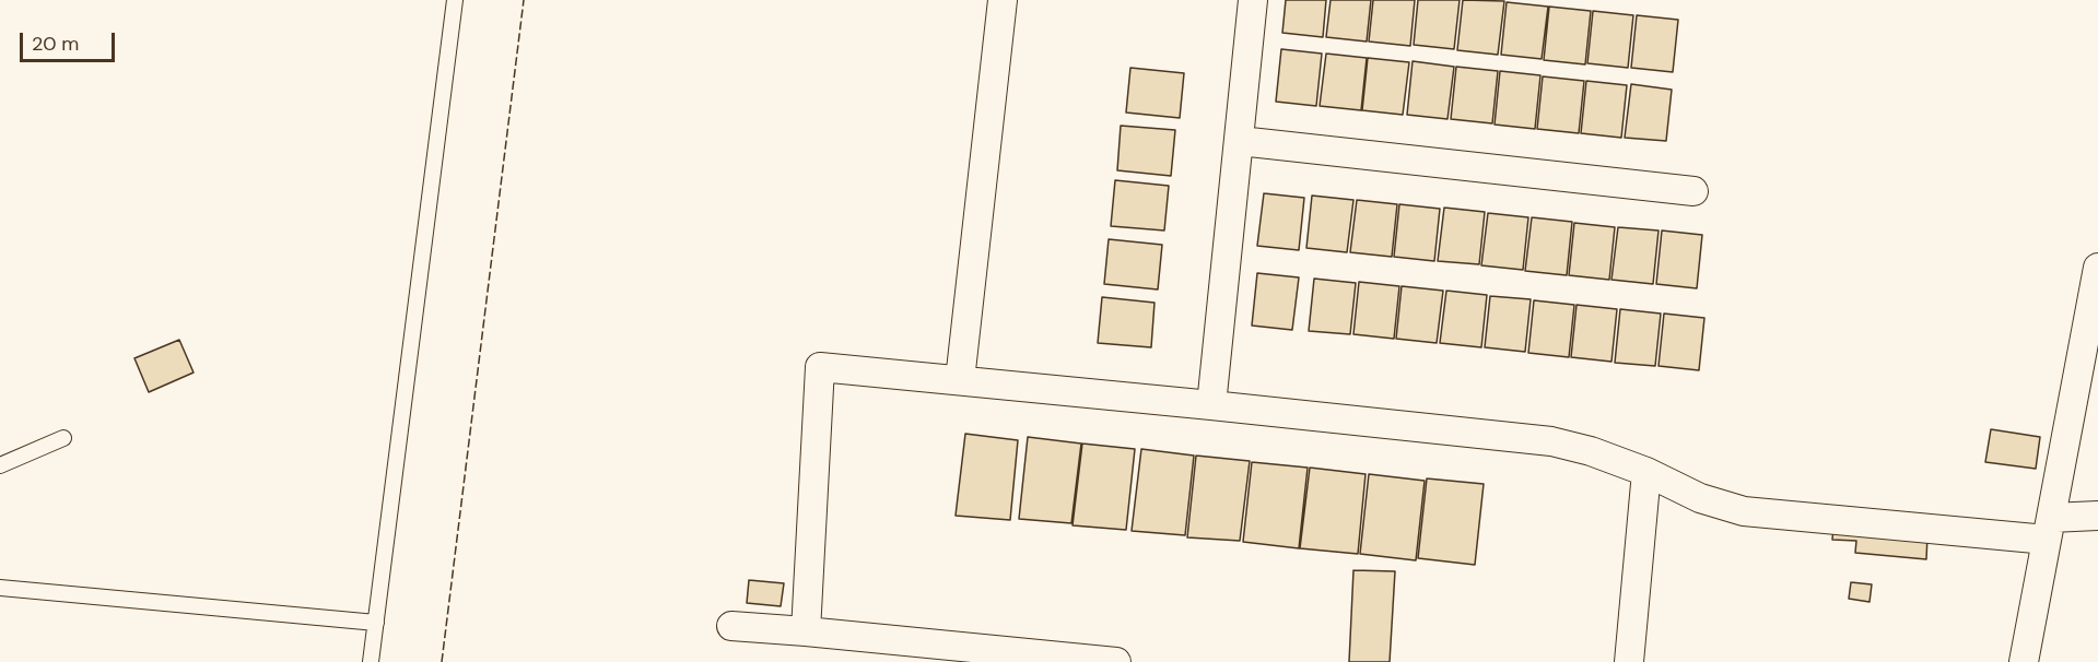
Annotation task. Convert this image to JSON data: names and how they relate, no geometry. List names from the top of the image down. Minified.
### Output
{"scale_bar":"20 m"}
